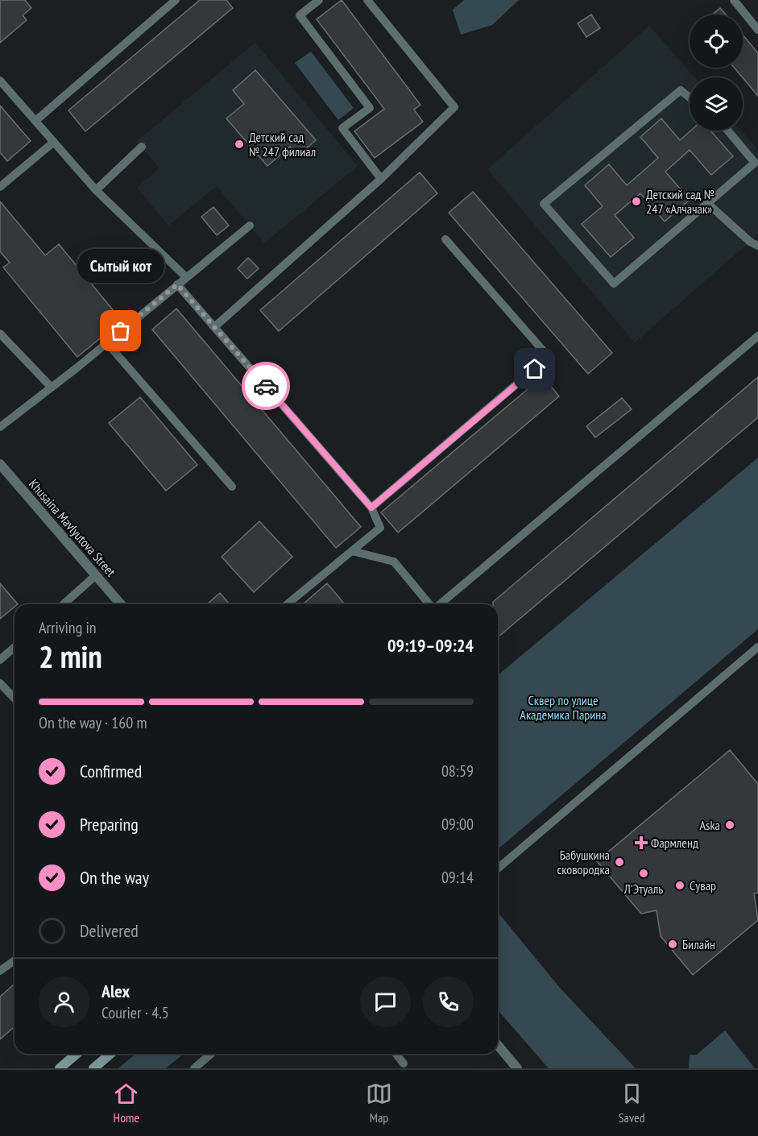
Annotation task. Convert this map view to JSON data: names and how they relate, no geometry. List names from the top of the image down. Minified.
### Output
{"streets":{"street":["Khusaina Mavlyutova Street"]},"parks":["Сквер по улице Академика Парина"],"places":{"other":["Детский сад № 247 филиал","Детский сад № 247 «Алчачак»","Сытый кот","Aska","Бабушкина сковородка","Л'Этуаль","Сувар","Билайн"],"health":["Фармленд"]},"page":{"bubble":"Сытый кот","heading":["2 min","Arriving in","09:19–09:24"],"panel":["Alex","Courier · 4.5"],"bar":"On the way · 160 m","list":[["Confirmed","08:59"],["Preparing","09:00"],["On the way","09:14"],"Delivered"],"tabs":["Home","Map","Saved"]}}
